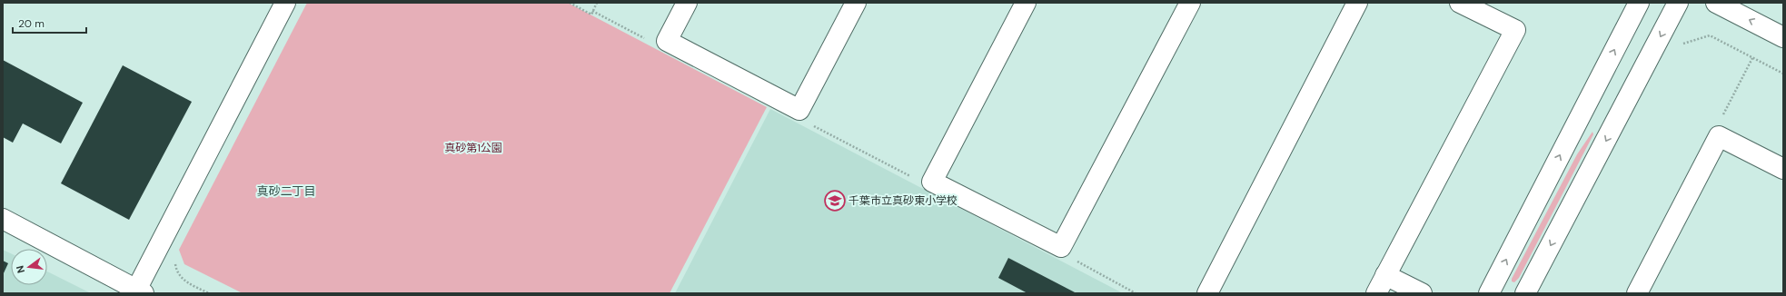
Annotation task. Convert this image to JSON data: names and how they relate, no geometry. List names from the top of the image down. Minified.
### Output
{"districts":["真砂二丁目"],"parks":["真砂第1公園"],"places":{"school or university":["千葉市立真砂東小学校"]},"scale_bar":"20 m","north":"left"}
